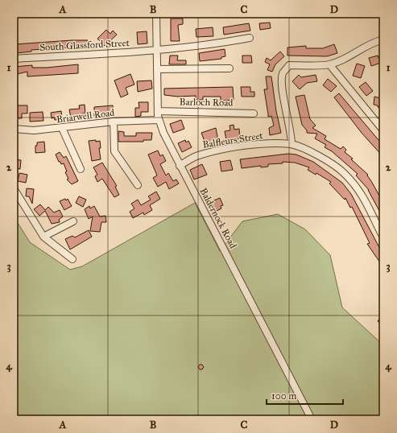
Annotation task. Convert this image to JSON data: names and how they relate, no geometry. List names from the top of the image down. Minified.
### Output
{"streets":{"street":["South Glassford Street","Barloch Road","Briarwell Road","Balfleurs Street","Baldernock Road"]},"crossings":[["South Glassford Street","Baldernock Road"],["Barloch Road","Baldernock Road"],["Briarwell Road","Baldernock Road"],["Balfleurs Street","Baldernock Road"]],"scale_bar":"100 m","grid":{"columns":["A","B","C","D"],"rows":["1","2","3","4"]}}
